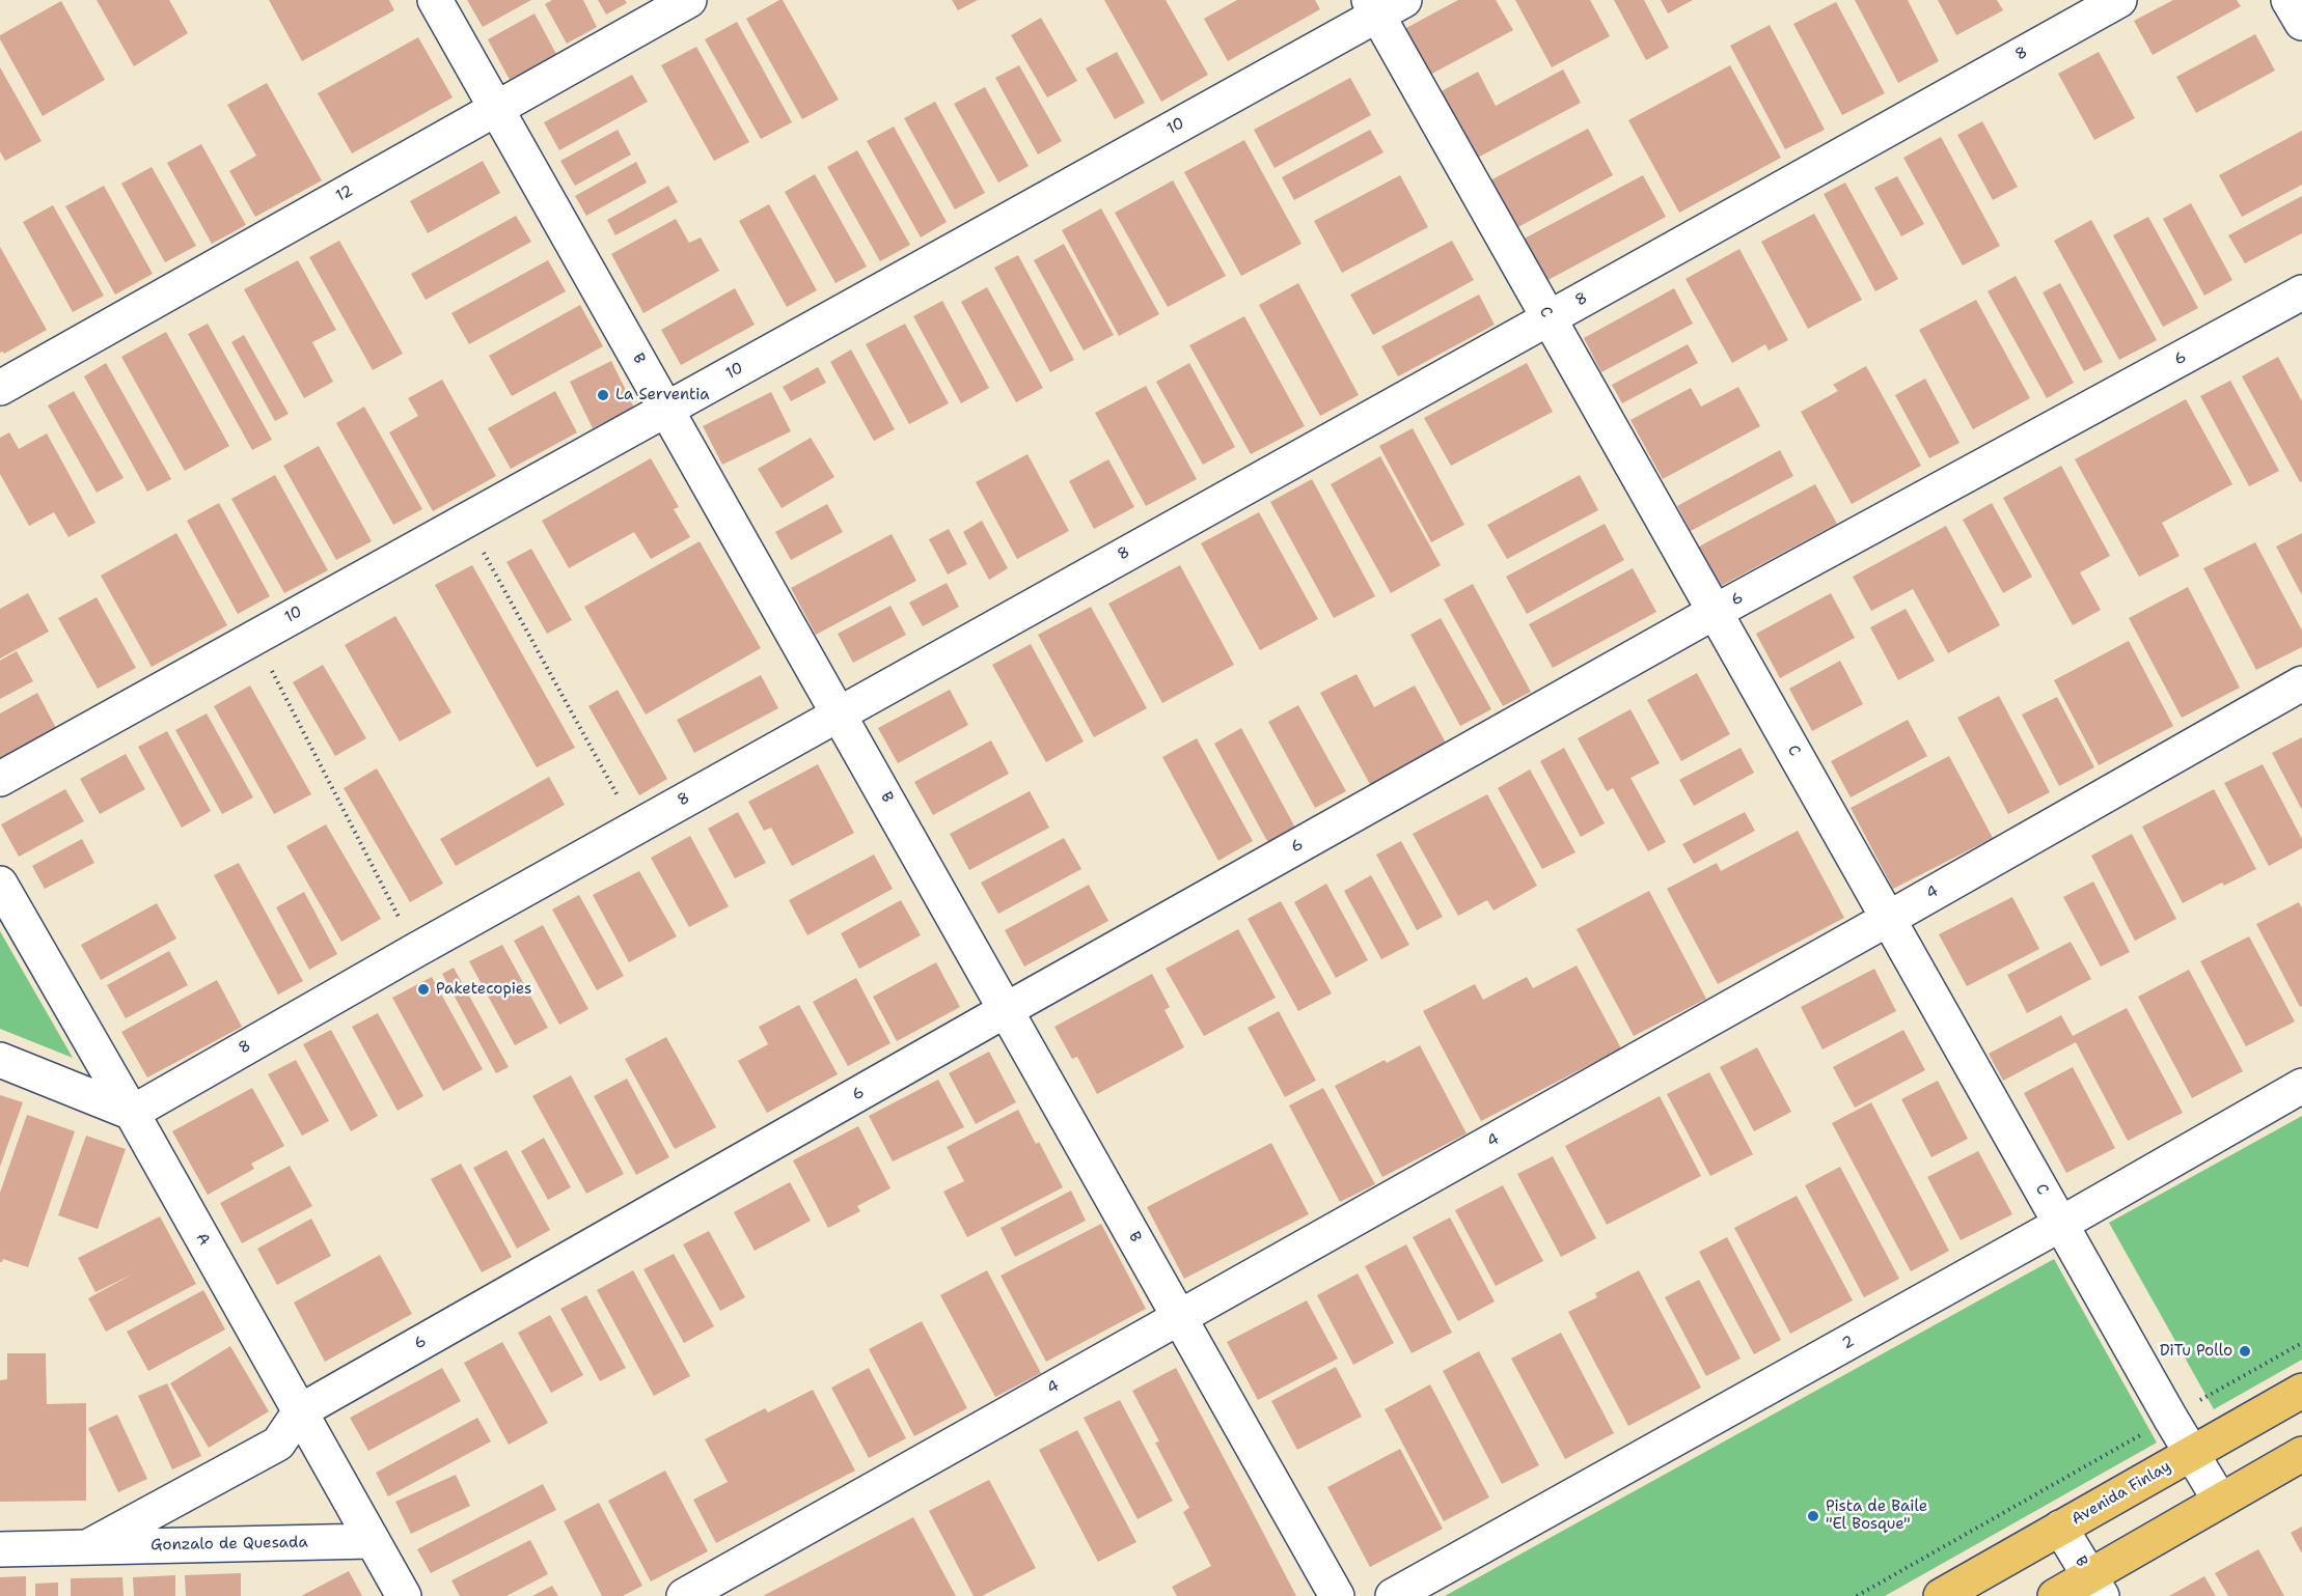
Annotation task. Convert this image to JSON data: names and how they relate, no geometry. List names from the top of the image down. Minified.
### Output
{"streets":{"main road":["Avenida Finlay"],"street":["8","10","12","C","B","6","4","A","2","Gonzalo de Quesada"]},"crossings":[["8","C"],["8","B"],["8","A"],["10","C"],["10","B"],["12","B"],["C","6"],["C","4"],["C","2"],["C","Avenida Finlay"],["B","6"],["B","4"],["B","Avenida Finlay"],["6","A"],["6","Gonzalo de Quesada"],["A","Gonzalo de Quesada"]],"places":["La Serventia","Paketecopies","DiTu Pollo","Pista de Baile \"El Bosque\""]}
